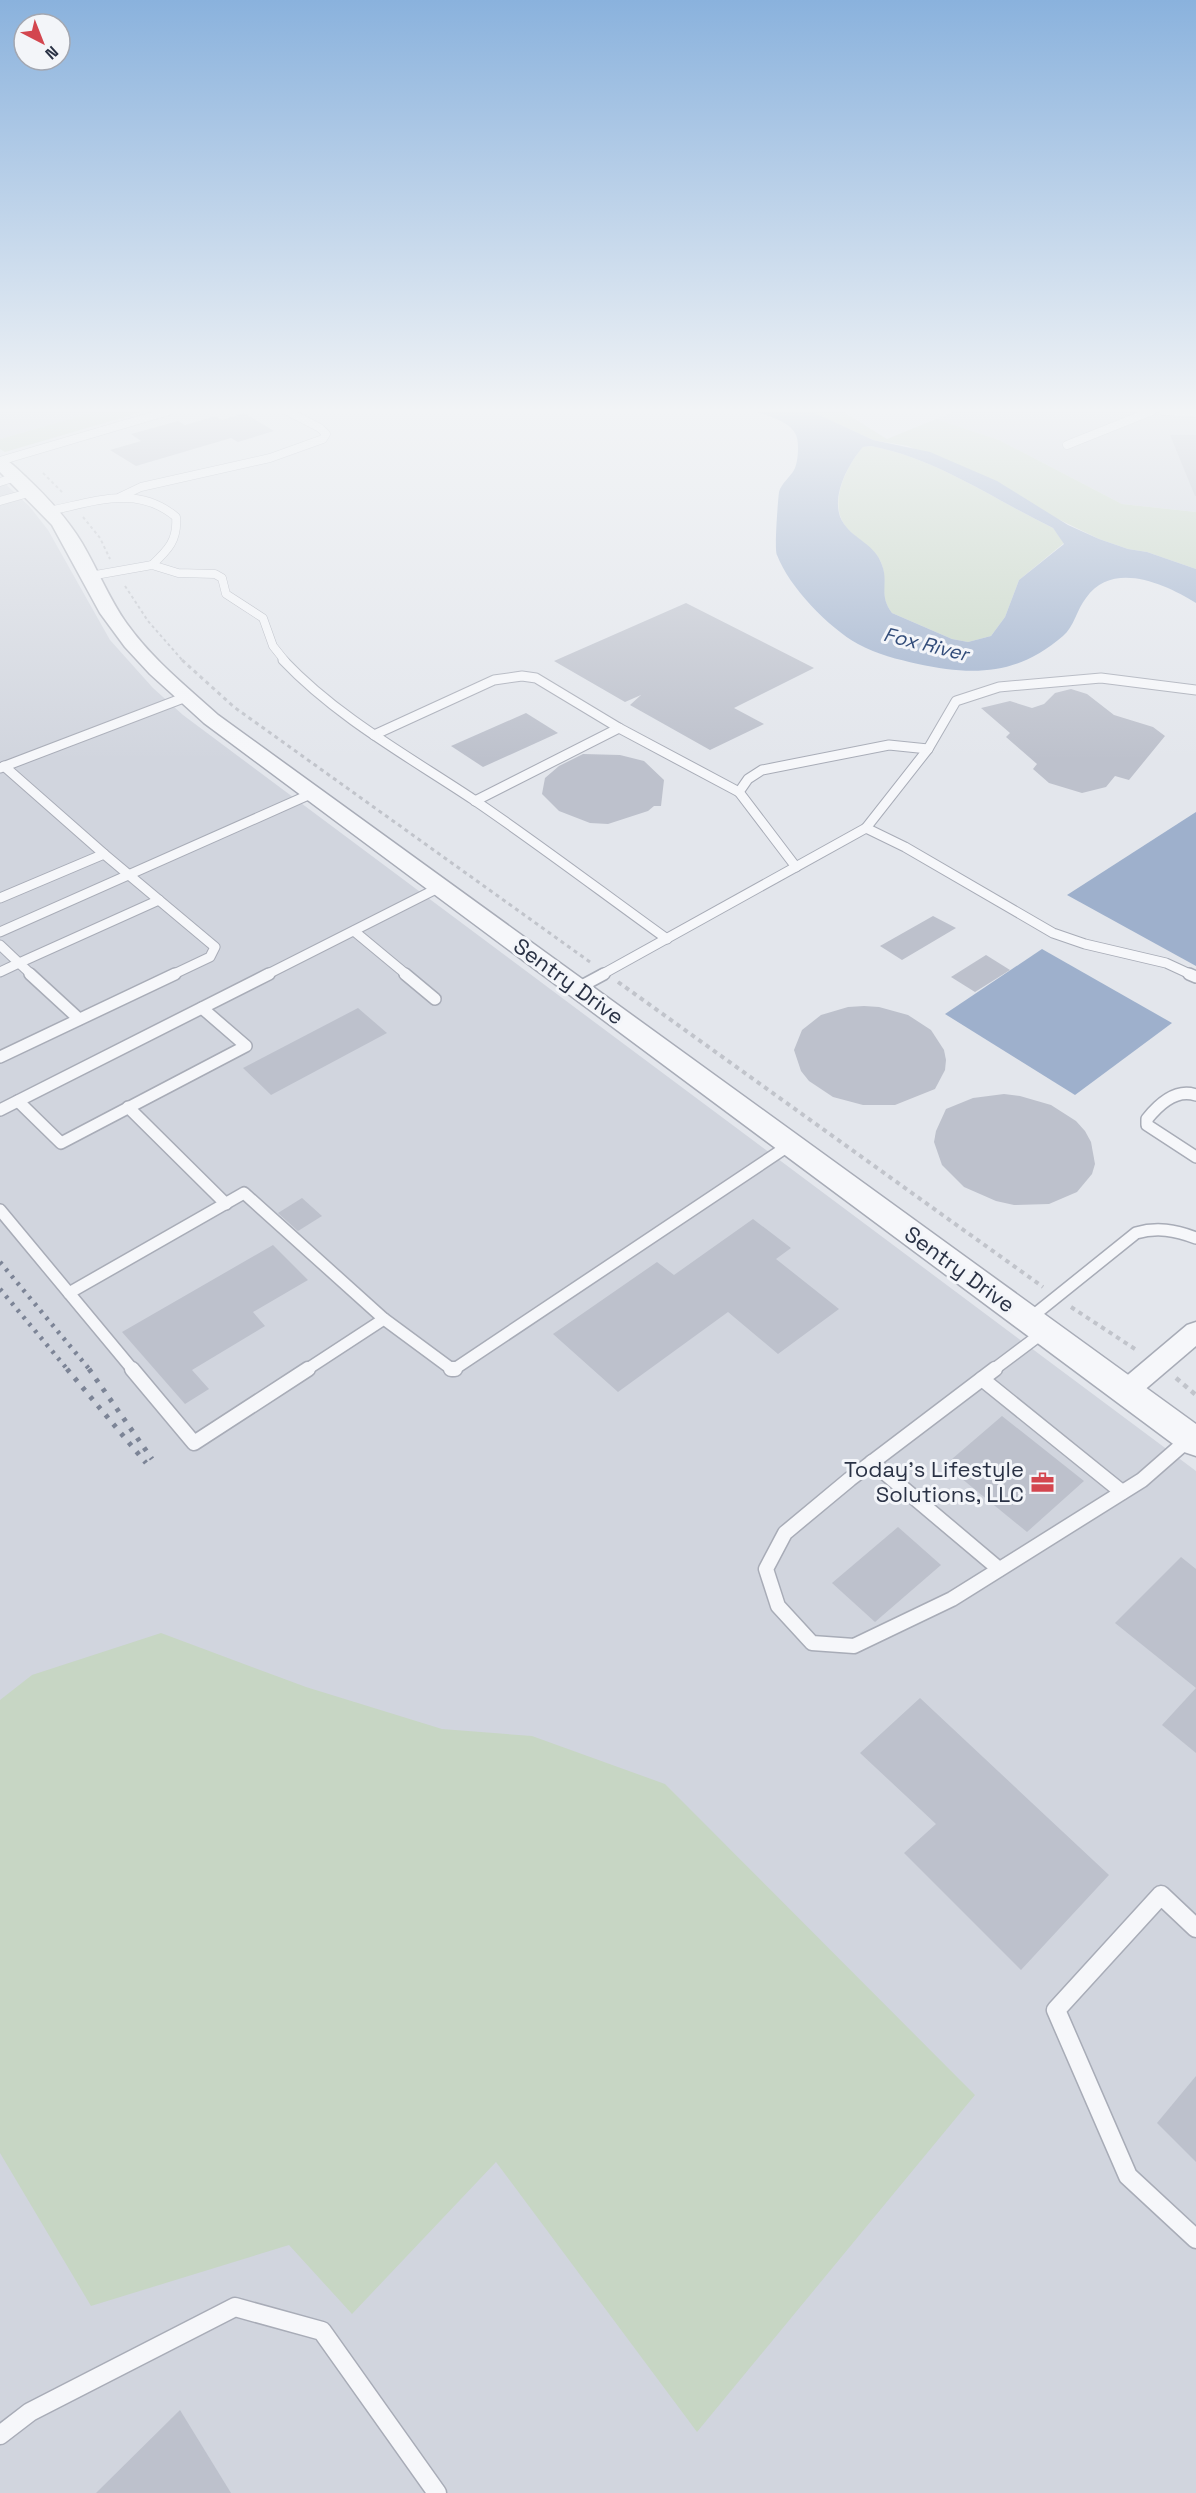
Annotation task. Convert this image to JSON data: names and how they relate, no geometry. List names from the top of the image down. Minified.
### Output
{"streets":{"street":["Sentry Drive"]},"water":["Fox River"],"places":{"office":["Today's Lifestyle Solutions, LLC"]},"north":"bottom right"}
